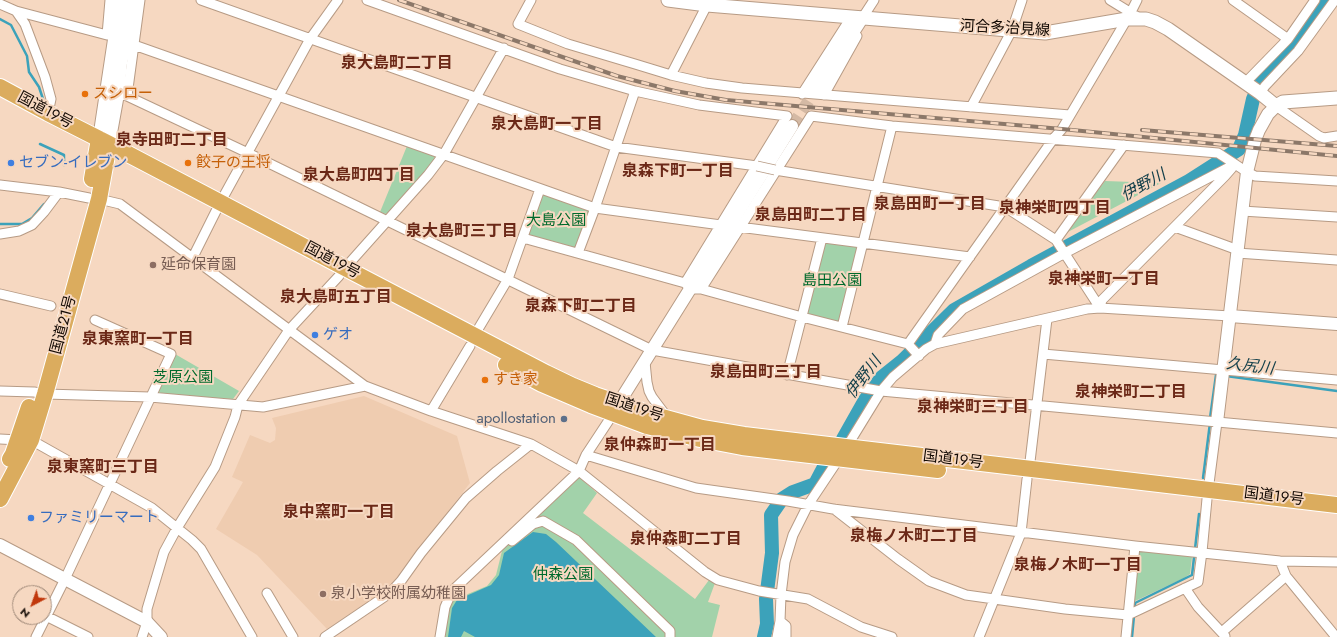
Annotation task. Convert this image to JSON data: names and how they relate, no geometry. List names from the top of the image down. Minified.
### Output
{"streets":{"highway":["国道19号","国道21号"],"main road":["河合多治見線"]},"crossings":[["国道19号","国道21号"]],"districts":["泉大島町二丁目","泉大島町一丁目","泉寺田町二丁目","泉森下町一丁目","泉大島町四丁目","泉島田町一丁目","泉神栄町四丁目","泉島田町二丁目","泉大島町三丁目","泉神栄町一丁目","泉大島町五丁目","泉森下町二丁目","泉東窯町一丁目","泉島田町三丁目","泉神栄町二丁目","泉神栄町三丁目","泉仲森町一丁目","泉東窯町三丁目","泉中窯町一丁目","泉梅ノ木町二丁目","泉仲森町二丁目","泉梅ノ木町一丁目"],"water":["伊野川","久尻川"],"parks":["大島公園","島田公園","芝原公園","仲森公園"],"places":["スシロー","セブン-イレブン","餃子の王将","延命保育園","ゲオ","すき家","apollostation","ファミリーマート","泉小学校附属幼稚園"],"north":"bottom left"}
